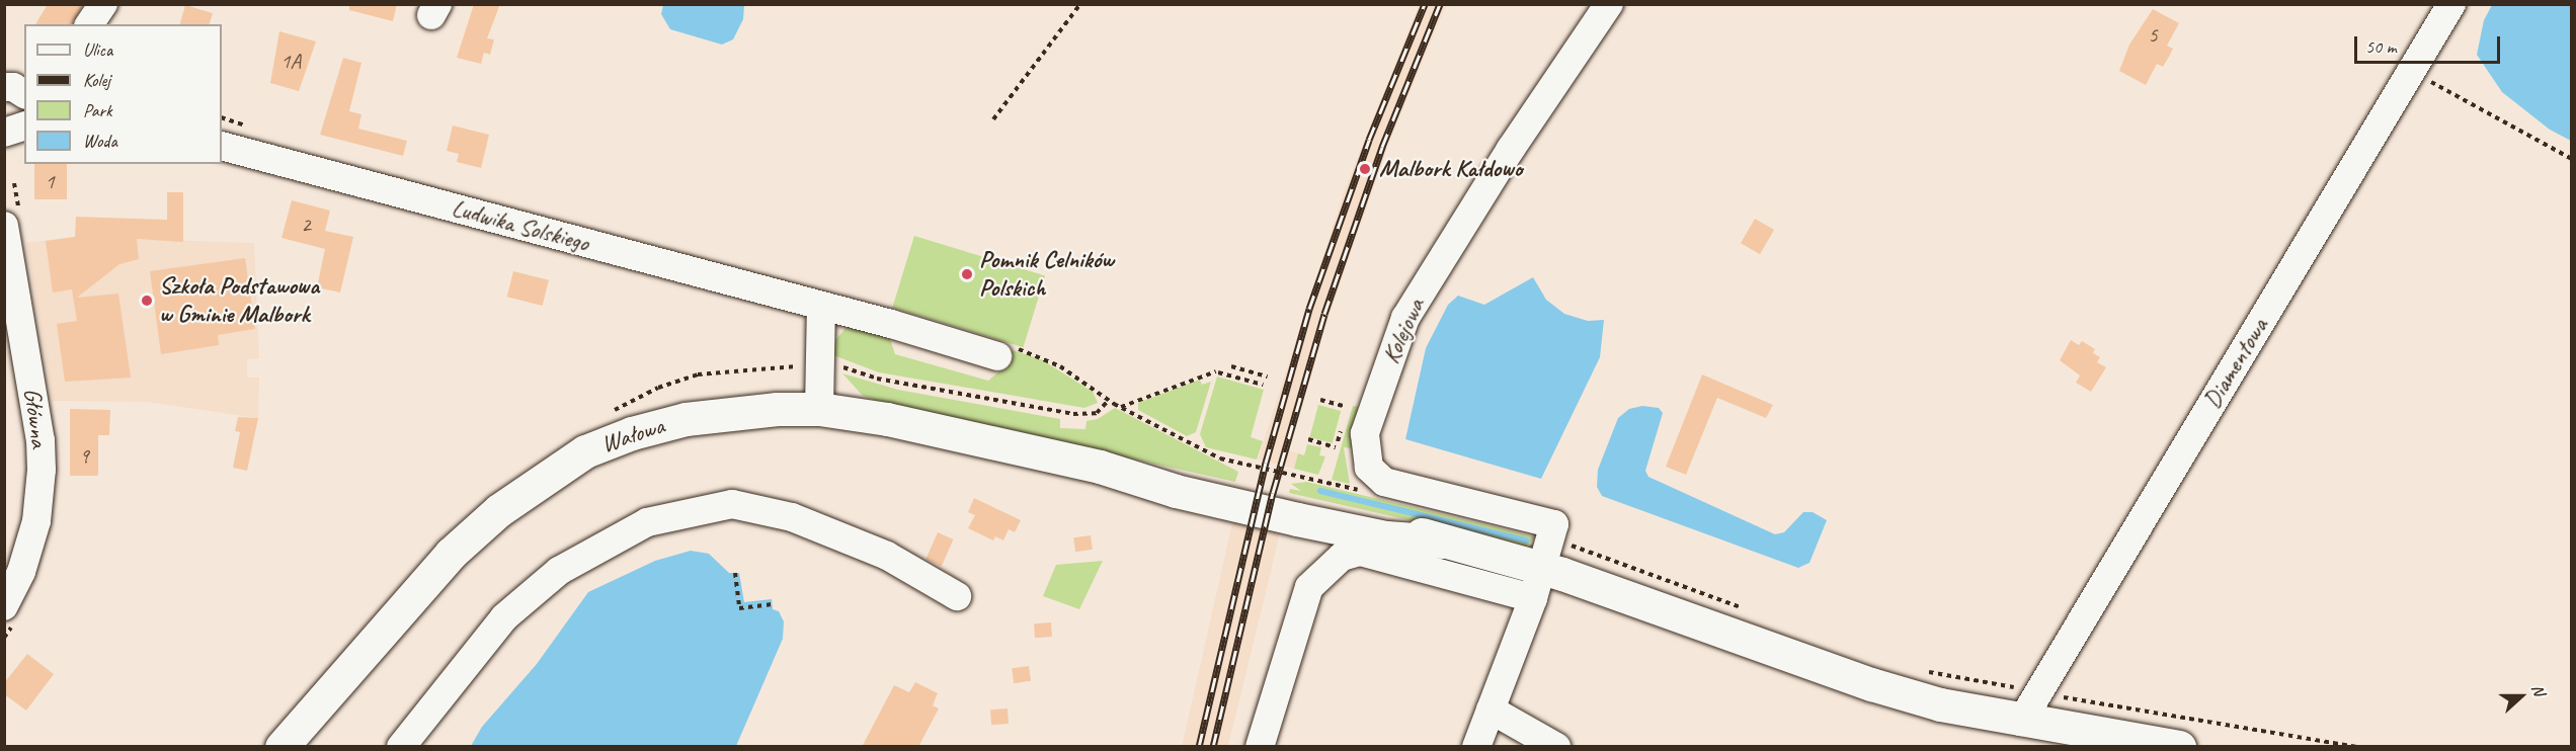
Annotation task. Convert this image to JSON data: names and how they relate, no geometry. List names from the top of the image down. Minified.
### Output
{"streets":{"main road":["Wałowa"],"street":["Ludwika Solskiego","Kolejowa","Diamentowa","Główna"]},"crossings":[["Kolejowa","Wałowa"],["Diamentowa","Wałowa"]],"places":["Malbork Kałdowo","Pomnik Celników Polskich","Szkoła Podstawowa w Gminie Malbork"],"house_numbers":["5","1A","1","2","9"],"legend":["Ulica","Kolej","Park","Woda"],"scale_bar":"50 m","north":"right"}
